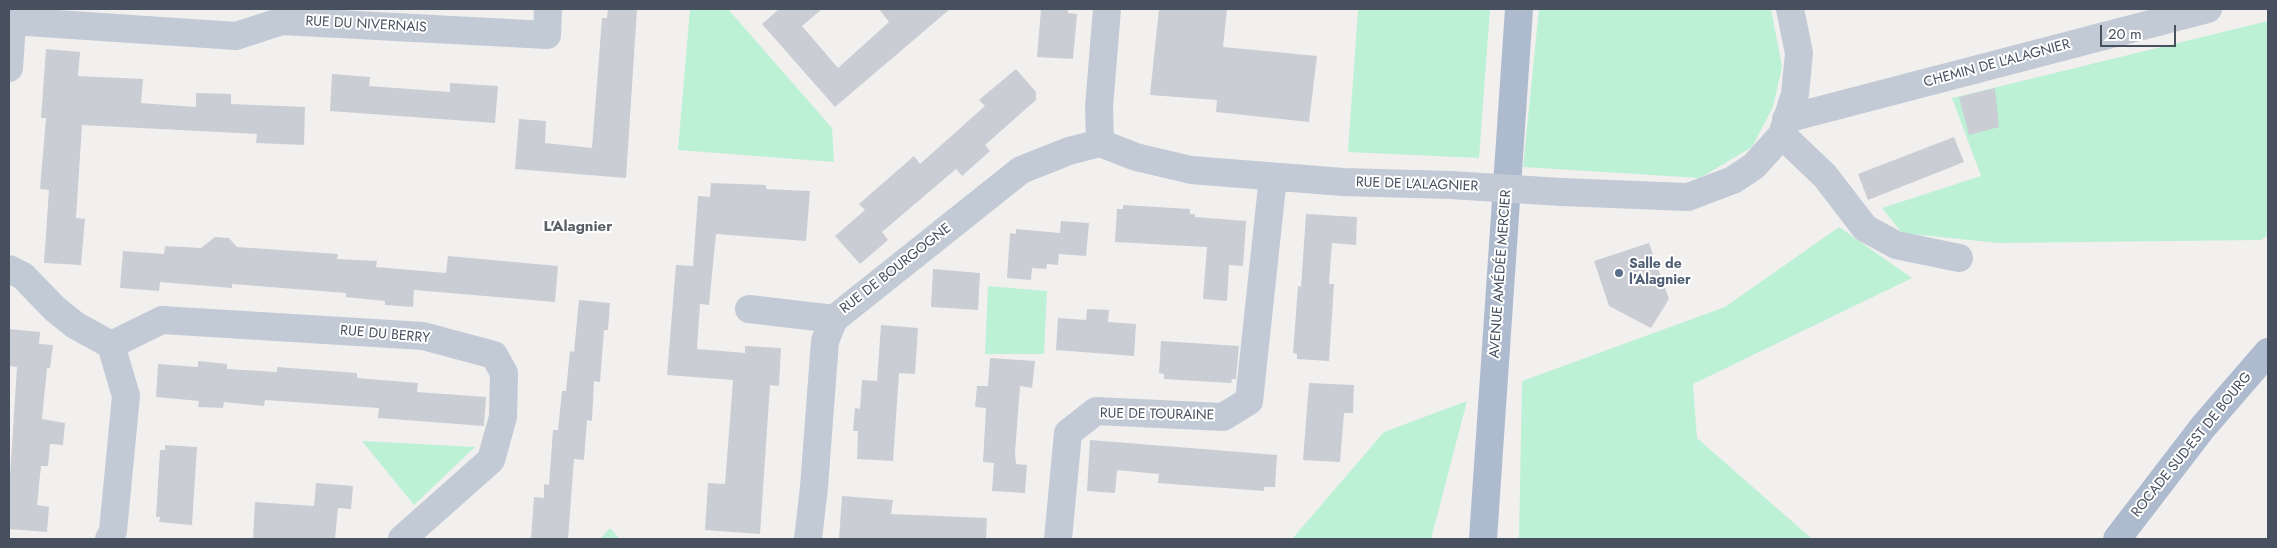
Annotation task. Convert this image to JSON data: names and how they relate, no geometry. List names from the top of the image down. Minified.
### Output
{"streets":{"main road":["AVENUE AMÉDÉE MERCIER","ROCADE SUD-EST DE BOURG"],"street":["RUE DU NIVERNAIS","CHEMIN DE L'ALAGNIER","RUE DE L'ALAGNIER","RUE DE BOURGOGNE","RUE DU BERRY","RUE DE TOURAINE"]},"crossings":[["CHEMIN DE L'ALAGNIER","RUE DE L'ALAGNIER"],["RUE DE L'ALAGNIER","RUE DE BOURGOGNE"],["RUE DE L'ALAGNIER","RUE DE TOURAINE"]],"districts":["L'Alagnier"],"places":["Salle de l'Alagnier"],"scale_bar":"20 m"}
